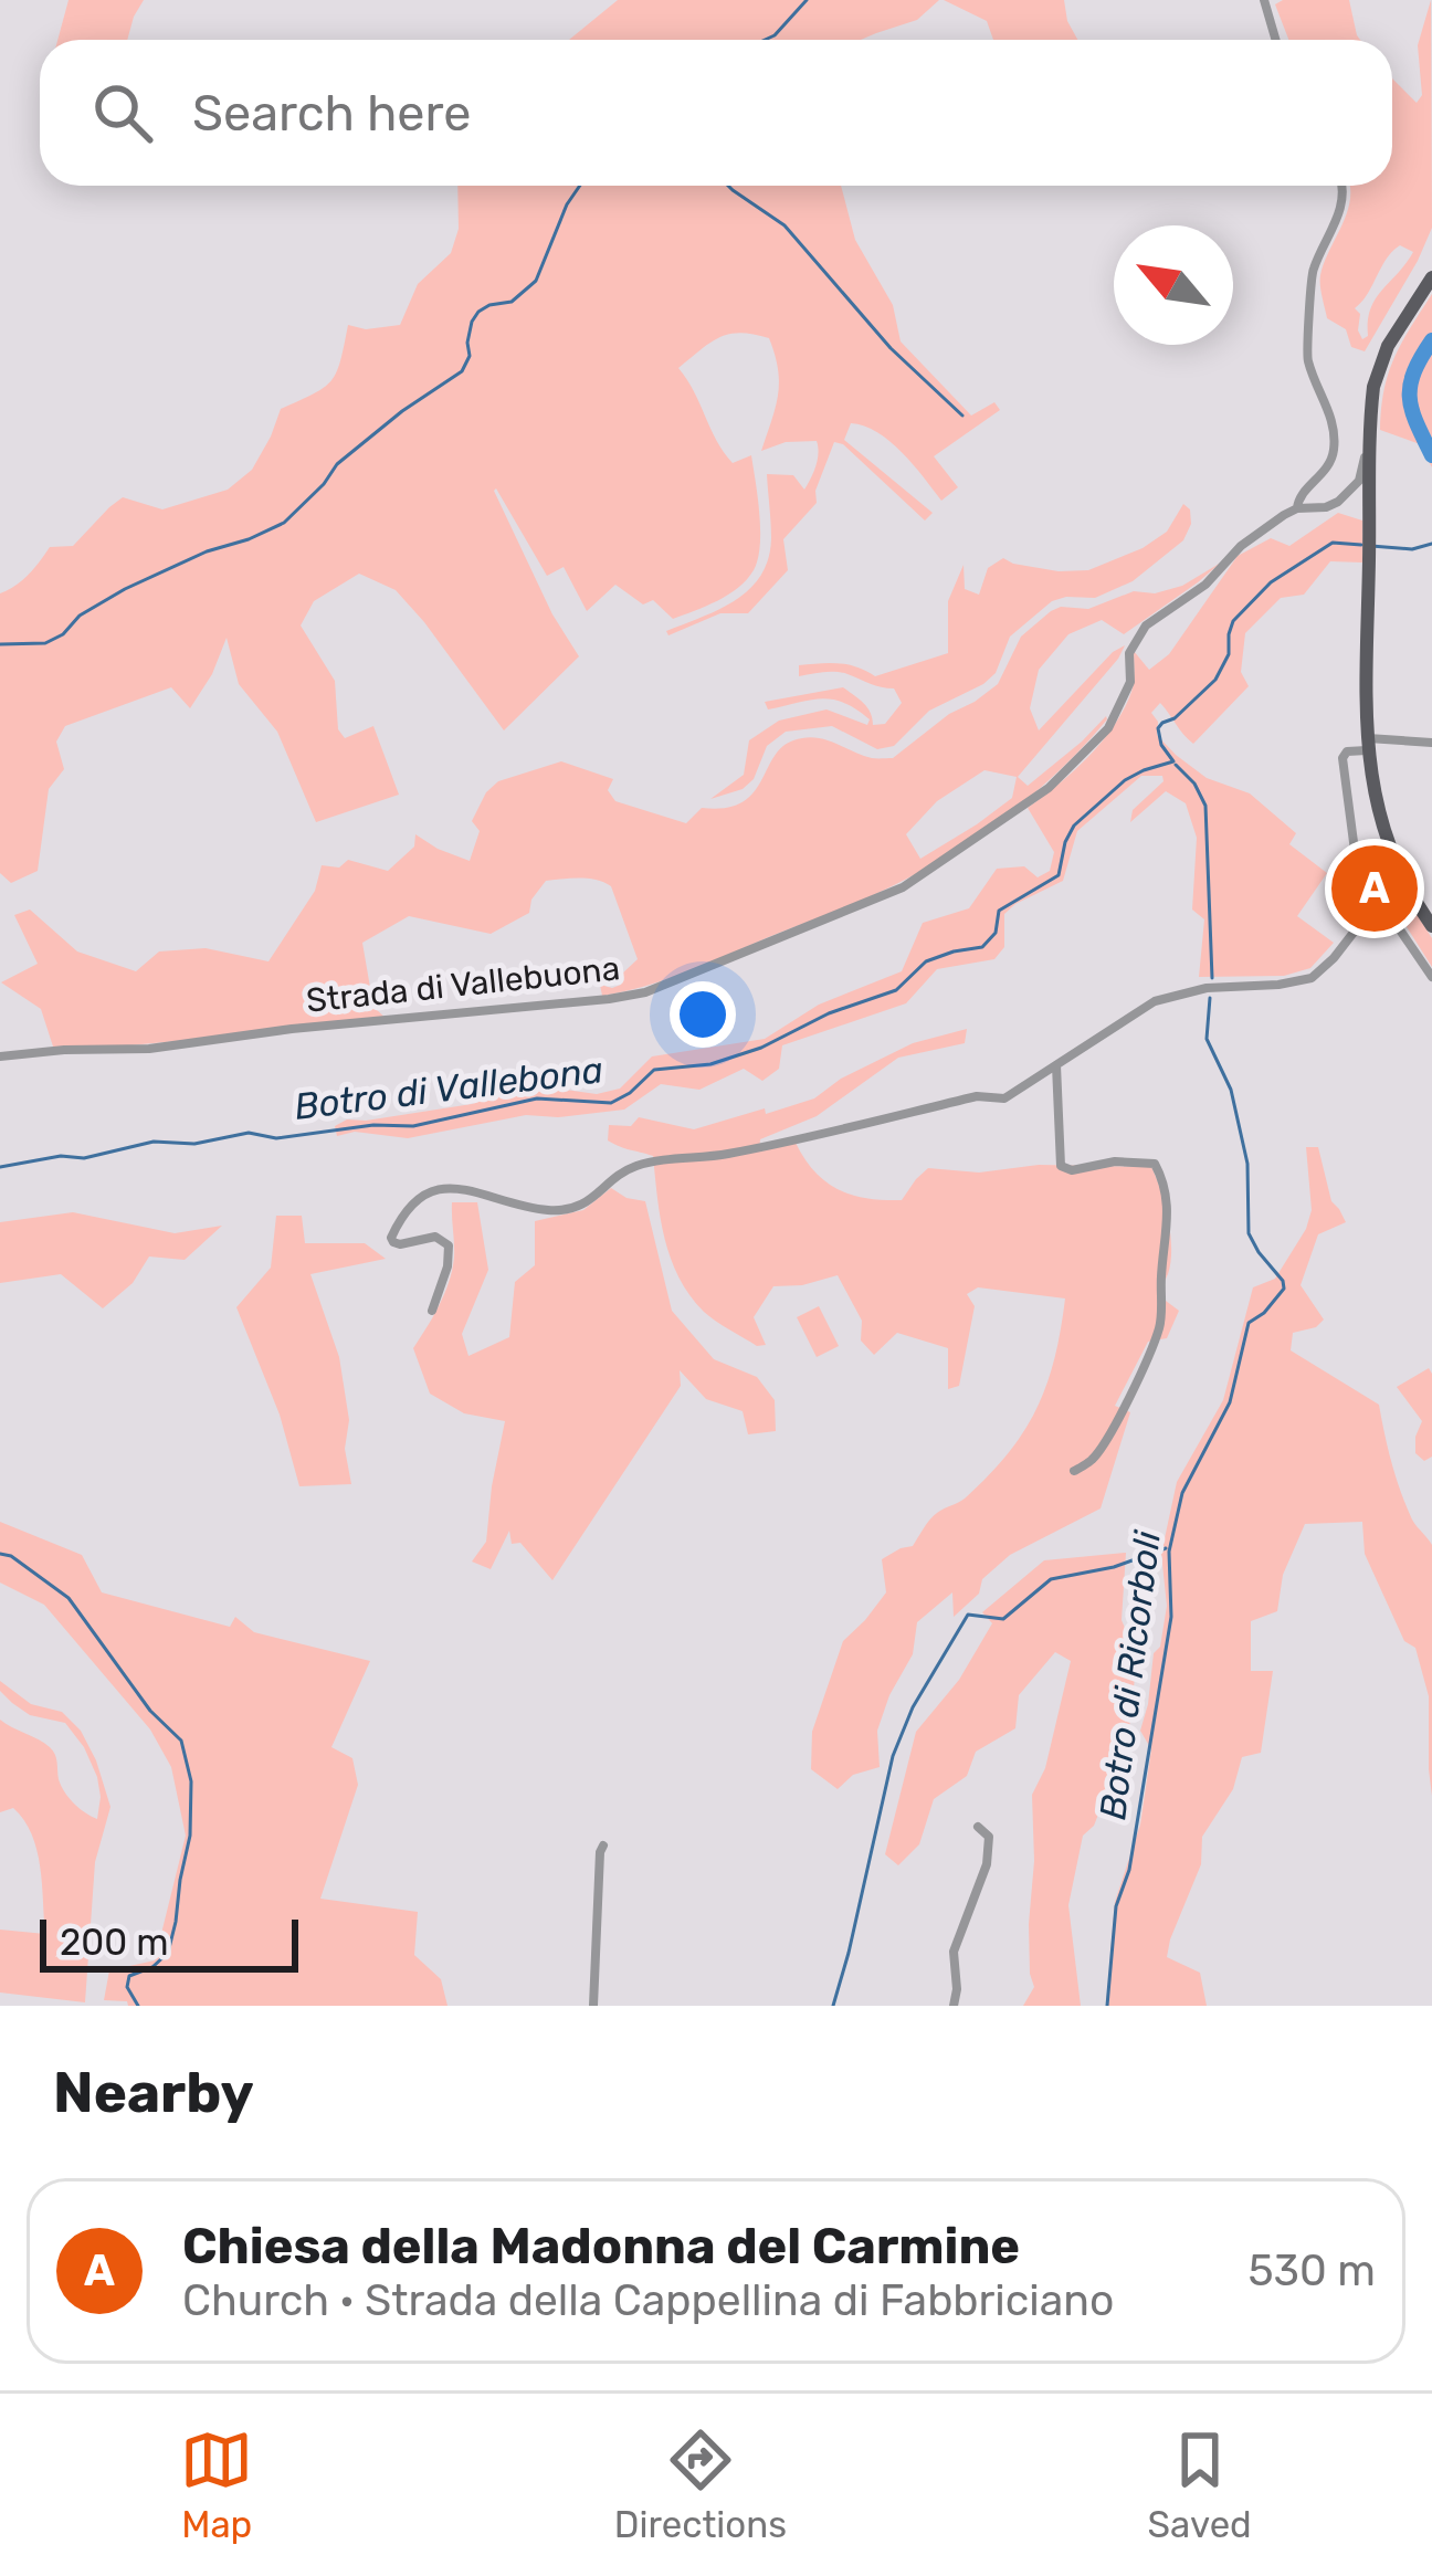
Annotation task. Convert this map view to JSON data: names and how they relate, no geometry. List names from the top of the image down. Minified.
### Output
{"streets":{"street":["Strada di Vallebuona"]},"water":["Botro di Vallebona","Botro di Ricorboli"],"scale_bar":"200 m","north":"top left","page":{"search":"Search here","pins":"A","scale":"200 m","heading":"Nearby","list":[{"mark":"A","name":"Chiesa della Madonna del Carmine","note":"Church · Strada della Cappellina di Fabbriciano","value":"530 m"}],"nav":["Map","Directions","Saved"]}}
